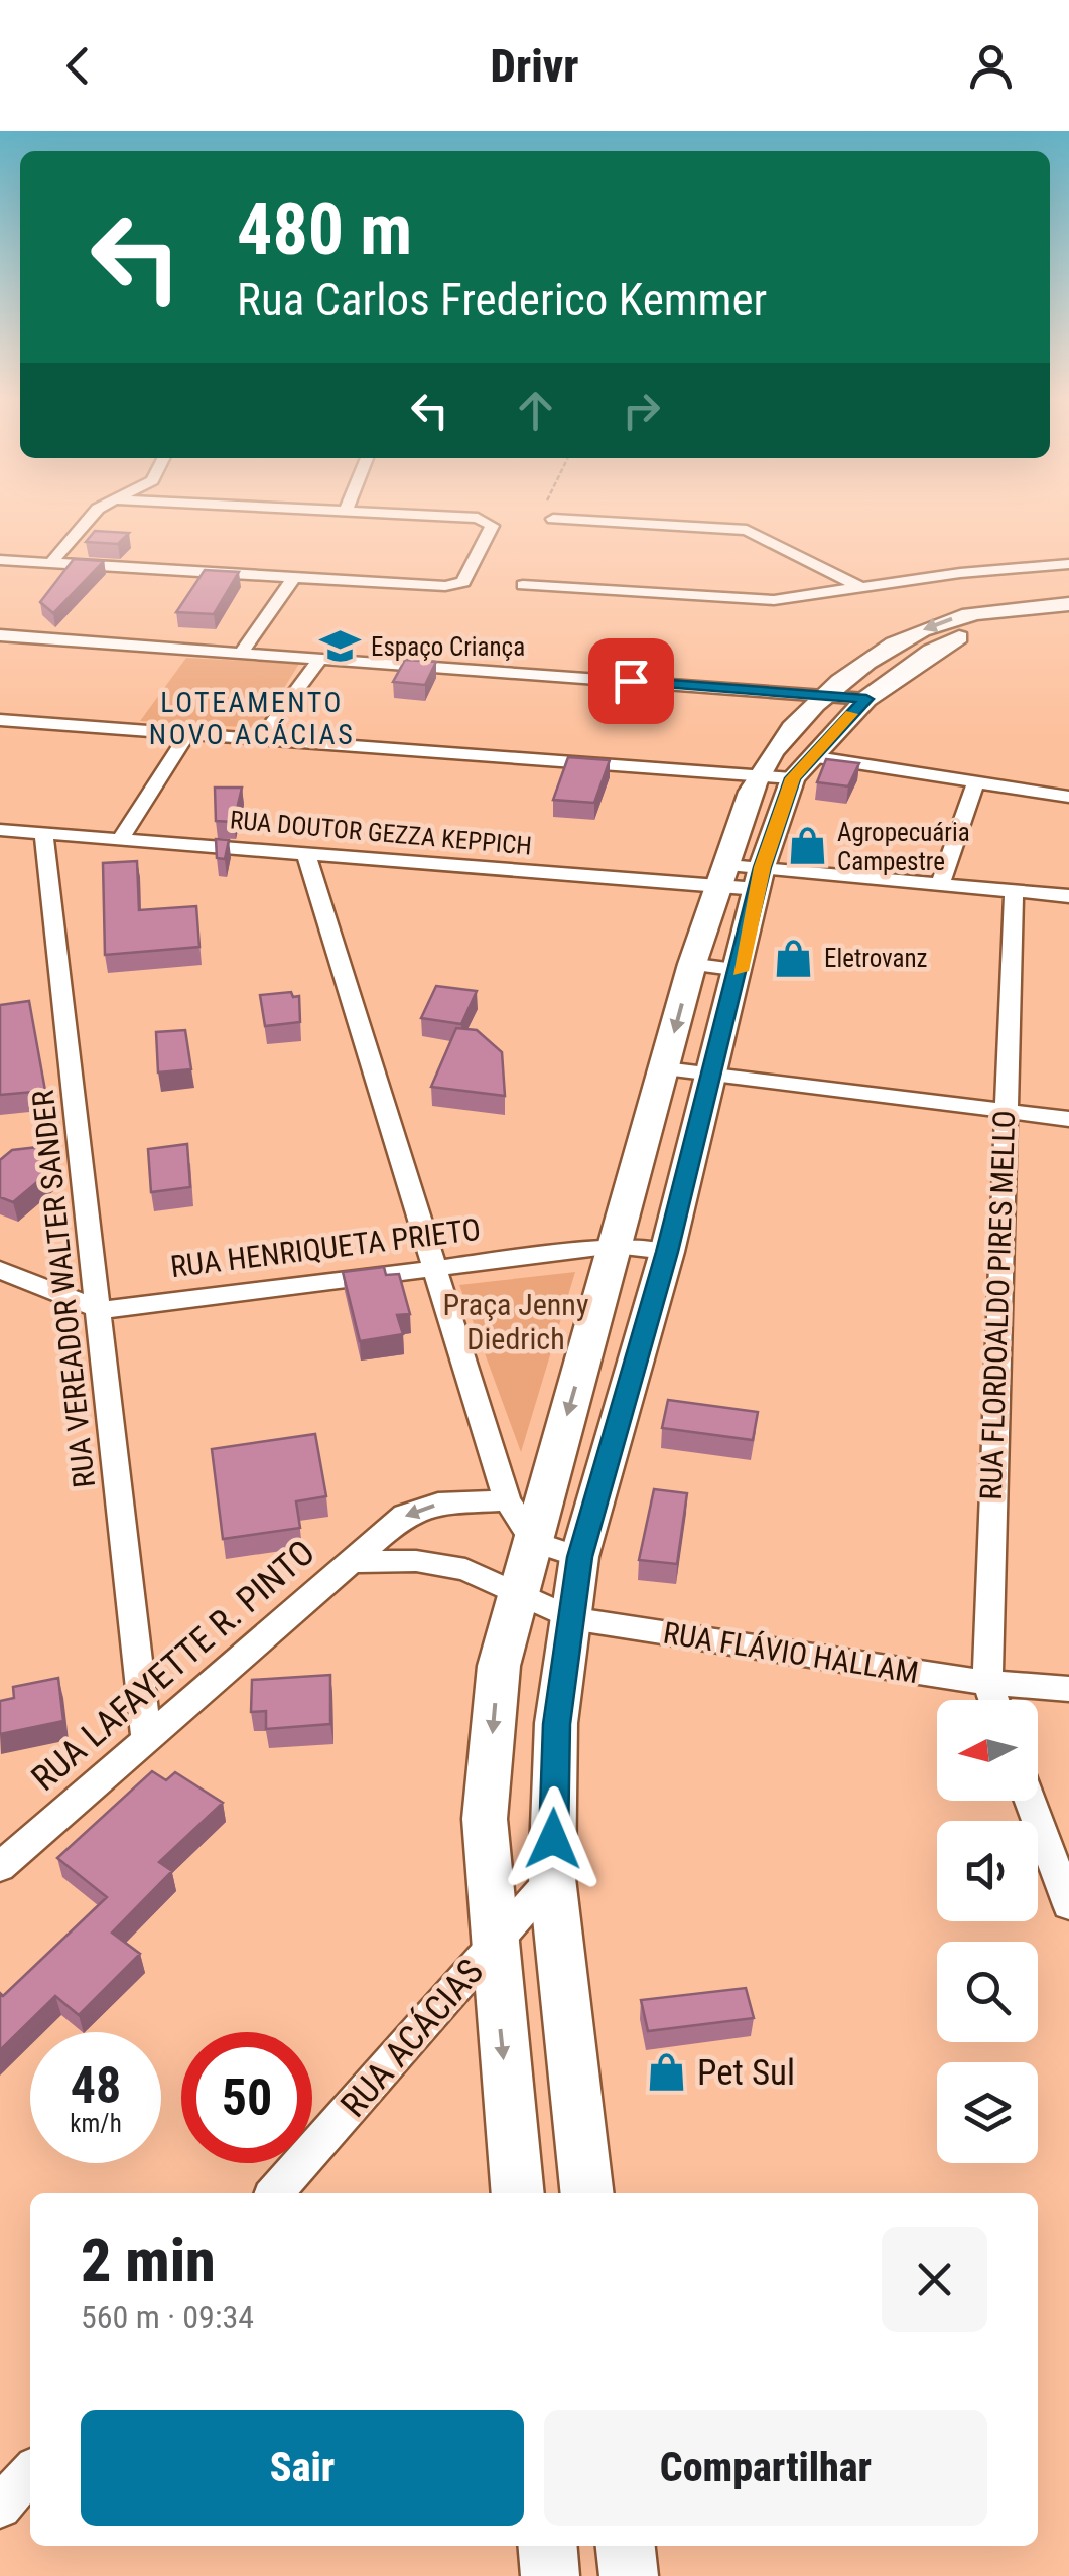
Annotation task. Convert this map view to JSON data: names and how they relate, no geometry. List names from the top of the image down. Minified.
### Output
{"streets":{"street":["RUA DOUTOR GEZZA KEPPICH","RUA HENRIQUETA PRIETO","RUA VEREADOR WALTER SANDER","RUA FLORDOALDO PIRES MELLO","RUA FLÁVIO HALLAM","RUA LAFAYETTE R. PINTO","RUA ACÁCIAS"]},"crossings":[["RUA DOUTOR GEZZA KEPPICH","RUA VEREADOR WALTER SANDER"],["RUA DOUTOR GEZZA KEPPICH","RUA FLORDOALDO PIRES MELLO"],["RUA HENRIQUETA PRIETO","RUA VEREADOR WALTER SANDER"],["RUA VEREADOR WALTER SANDER","RUA LAFAYETTE R. PINTO"],["RUA FLORDOALDO PIRES MELLO","RUA FLÁVIO HALLAM"],["RUA FLÁVIO HALLAM","RUA LAFAYETTE R. PINTO"]],"districts":["LOTEAMENTO NOVO ACÁCIAS"],"parks":["Praça Jenny Diedrich"],"places":{"school or university":["Espaço Criança"],"shop":["Agropecuária Campestre","Eletrovanz","Pet Sul"]},"north":"left","page":{"header":"Drivr","turn":["480 m","Rua Carlos Frederico Kemmer"],"speed":"48 km/h","limit":"50","heading":["2 min","560 m · 09:34"],"buttons":["Sair","Compartilhar"]}}
